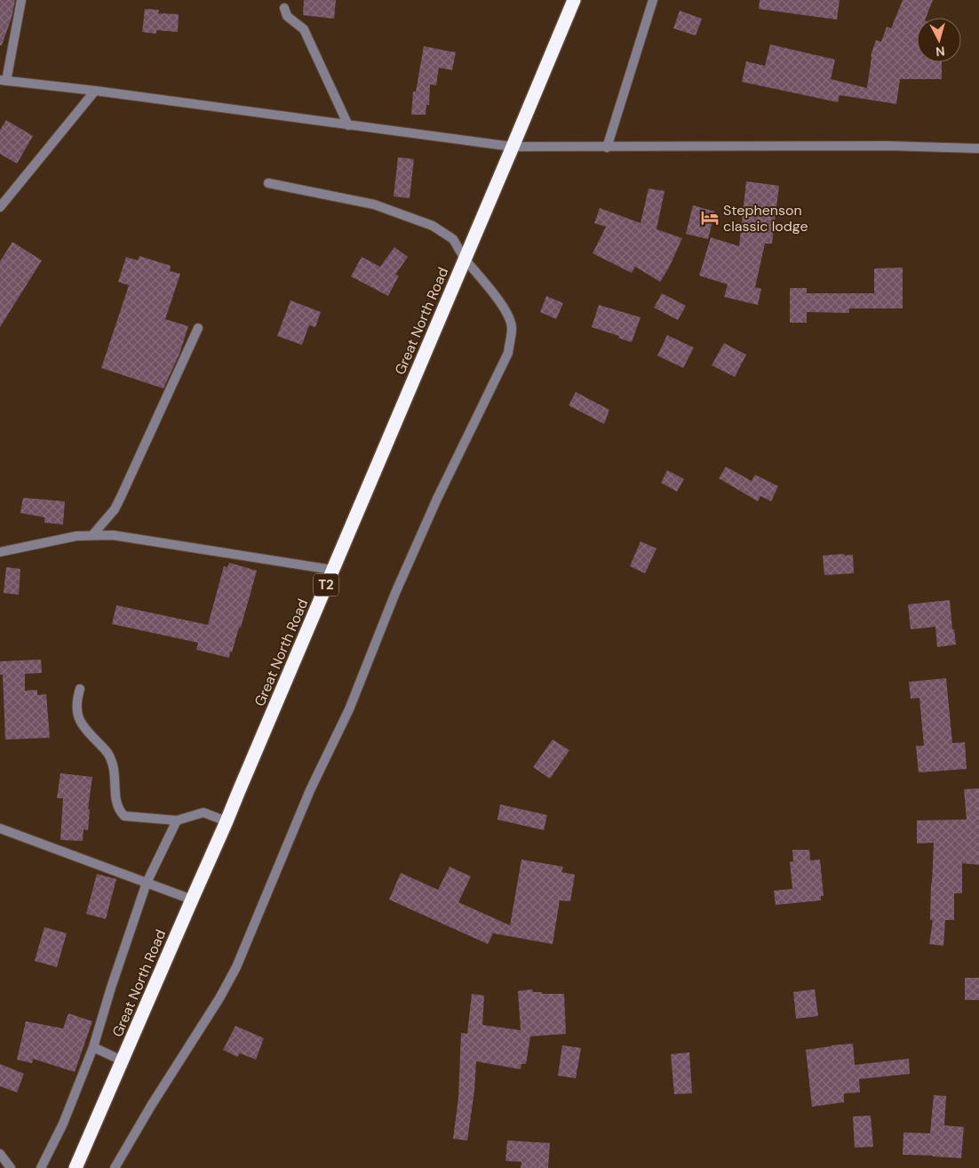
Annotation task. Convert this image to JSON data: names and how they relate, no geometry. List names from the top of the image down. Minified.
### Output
{"streets":{"highway":["Great North Road","T2"]},"places":{"hotel":["Stephenson classic lodge"]},"north":"bottom"}
